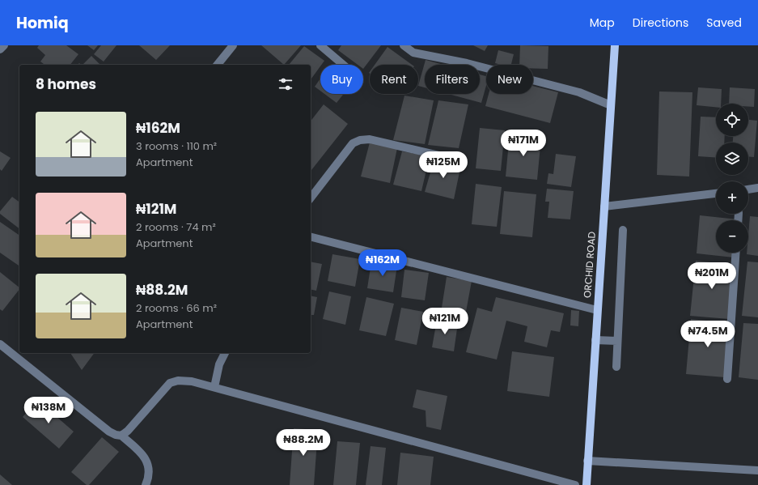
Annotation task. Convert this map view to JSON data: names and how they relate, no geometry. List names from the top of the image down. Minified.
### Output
{"streets":{"main road":["ORCHID ROAD"]},"page":{"header":"Homiq","nav":["Map","Directions","Saved"],"chip":["Buy","Rent","Filters","New"],"heading":"8 homes","map_buttons":["+","−"],"list":[{"name":"₦162M","note":"3 rooms · 110 m² · Apartment"},{"name":"₦121M","note":"2 rooms · 74 m² · Apartment"},{"name":"₦88.2M","note":"2 rooms · 66 m² · Apartment"}],"price":["₦171M","₦125M","₦162M","₦201M","₦121M","₦74.5M","₦138M","₦88.2M"]}}
